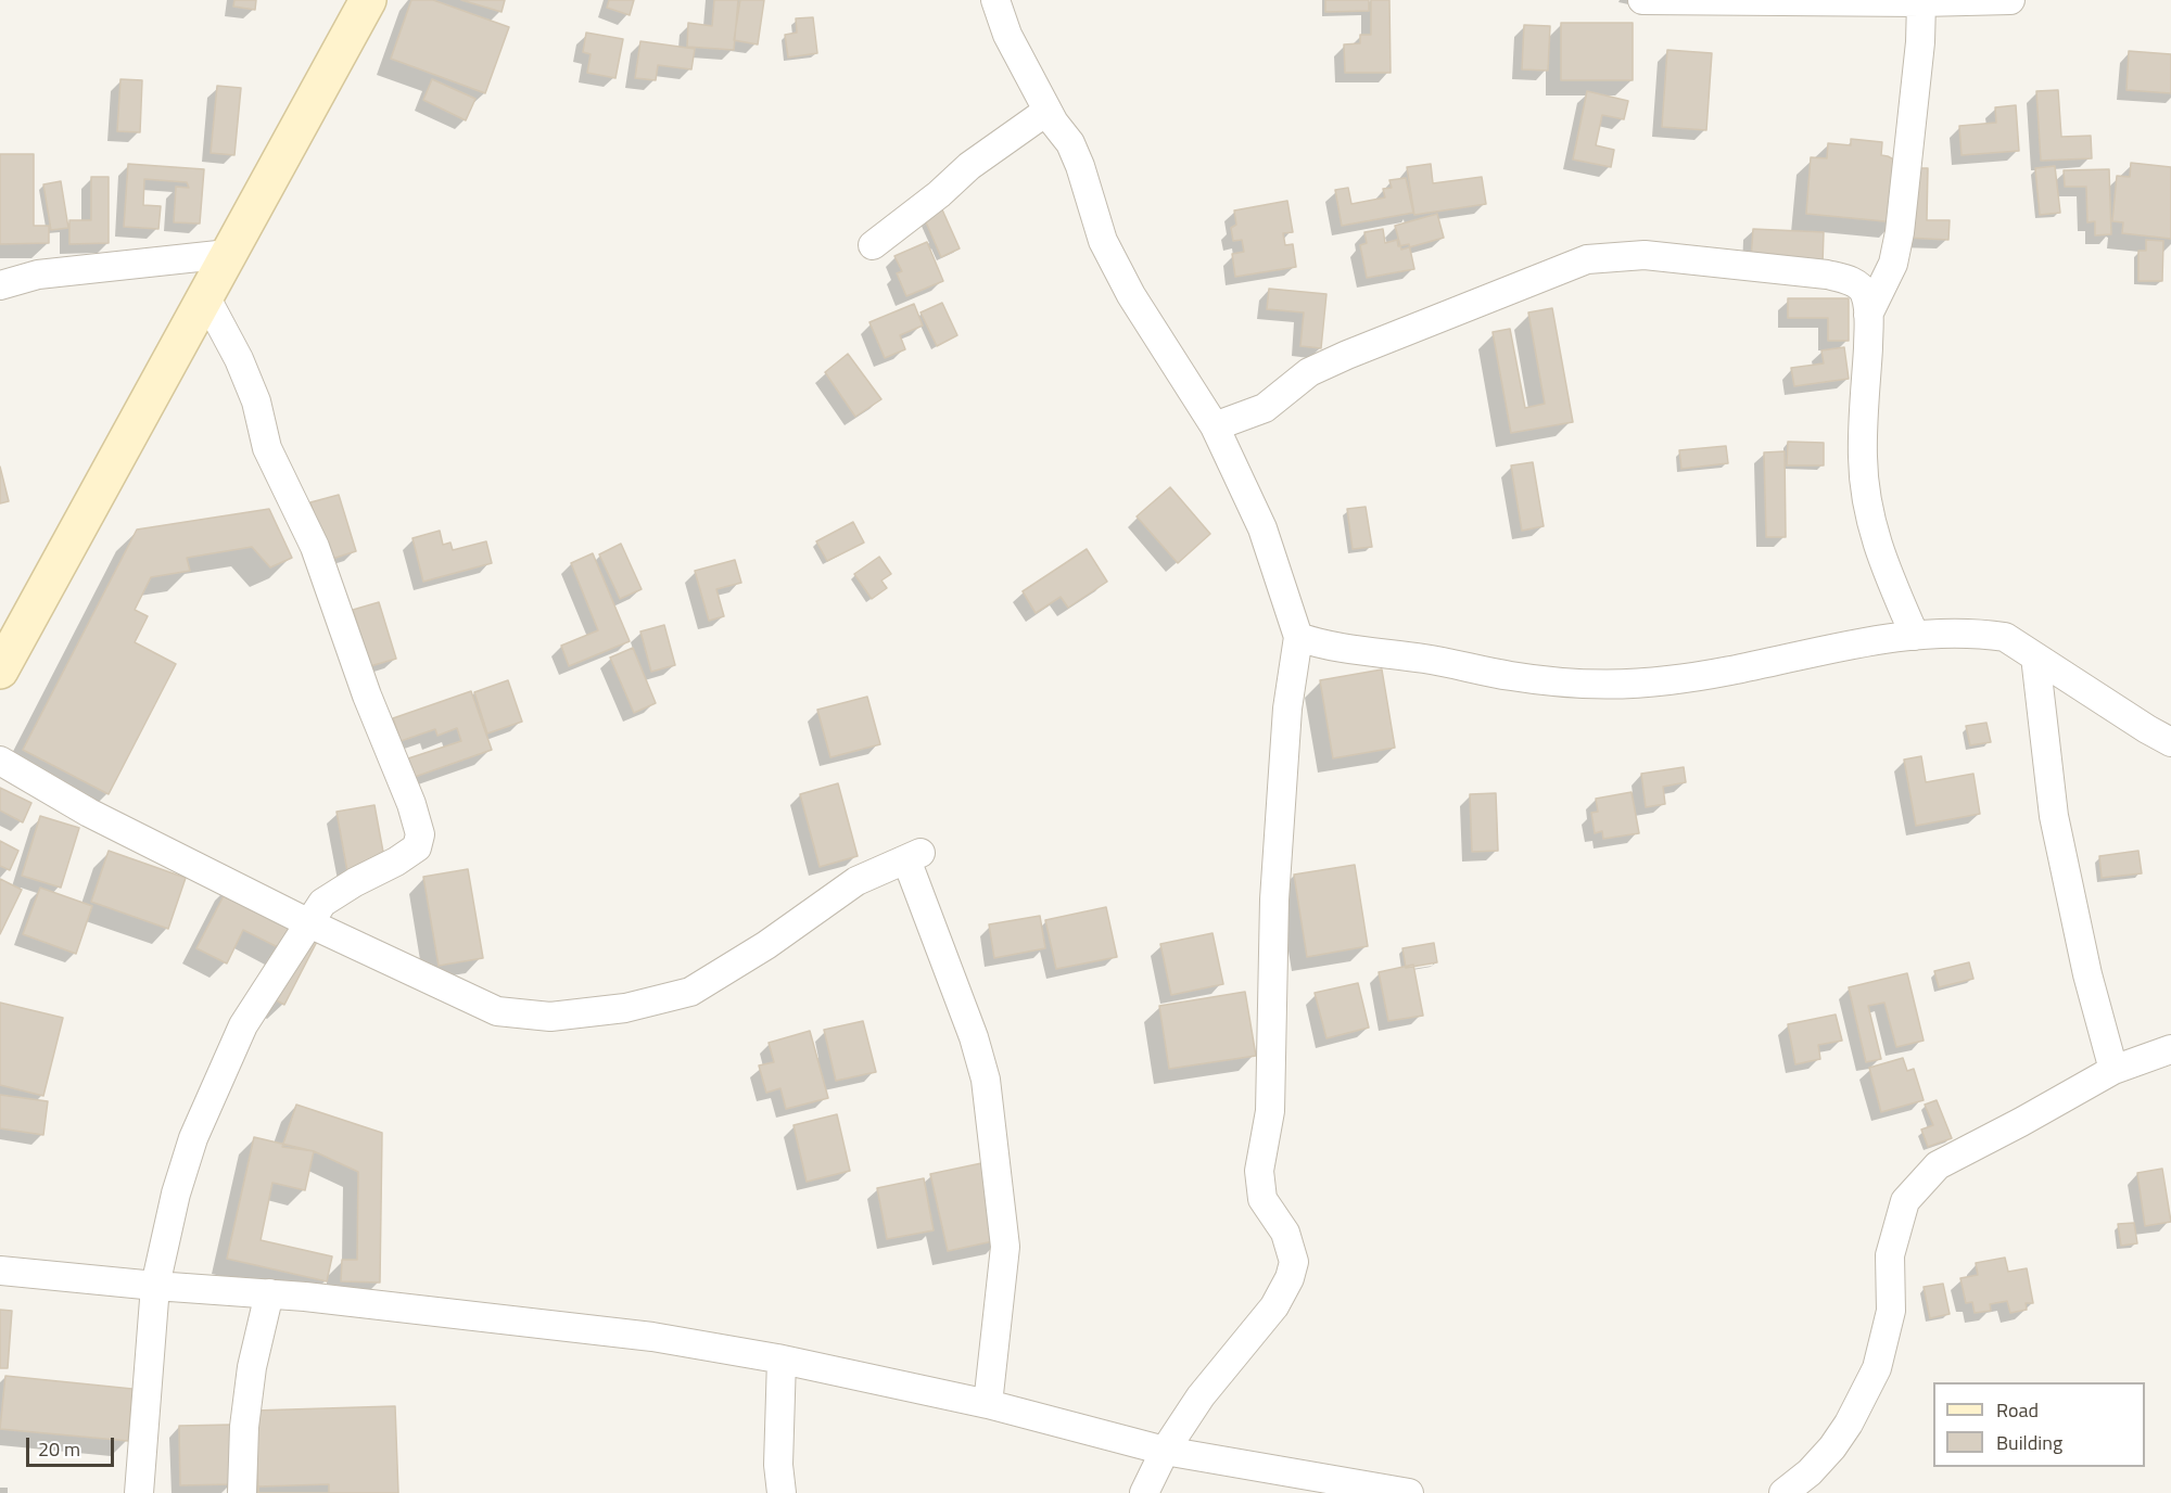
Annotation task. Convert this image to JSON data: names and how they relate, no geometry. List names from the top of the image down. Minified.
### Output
{"legend":["Road","Building"],"scale_bar":"20 m"}
